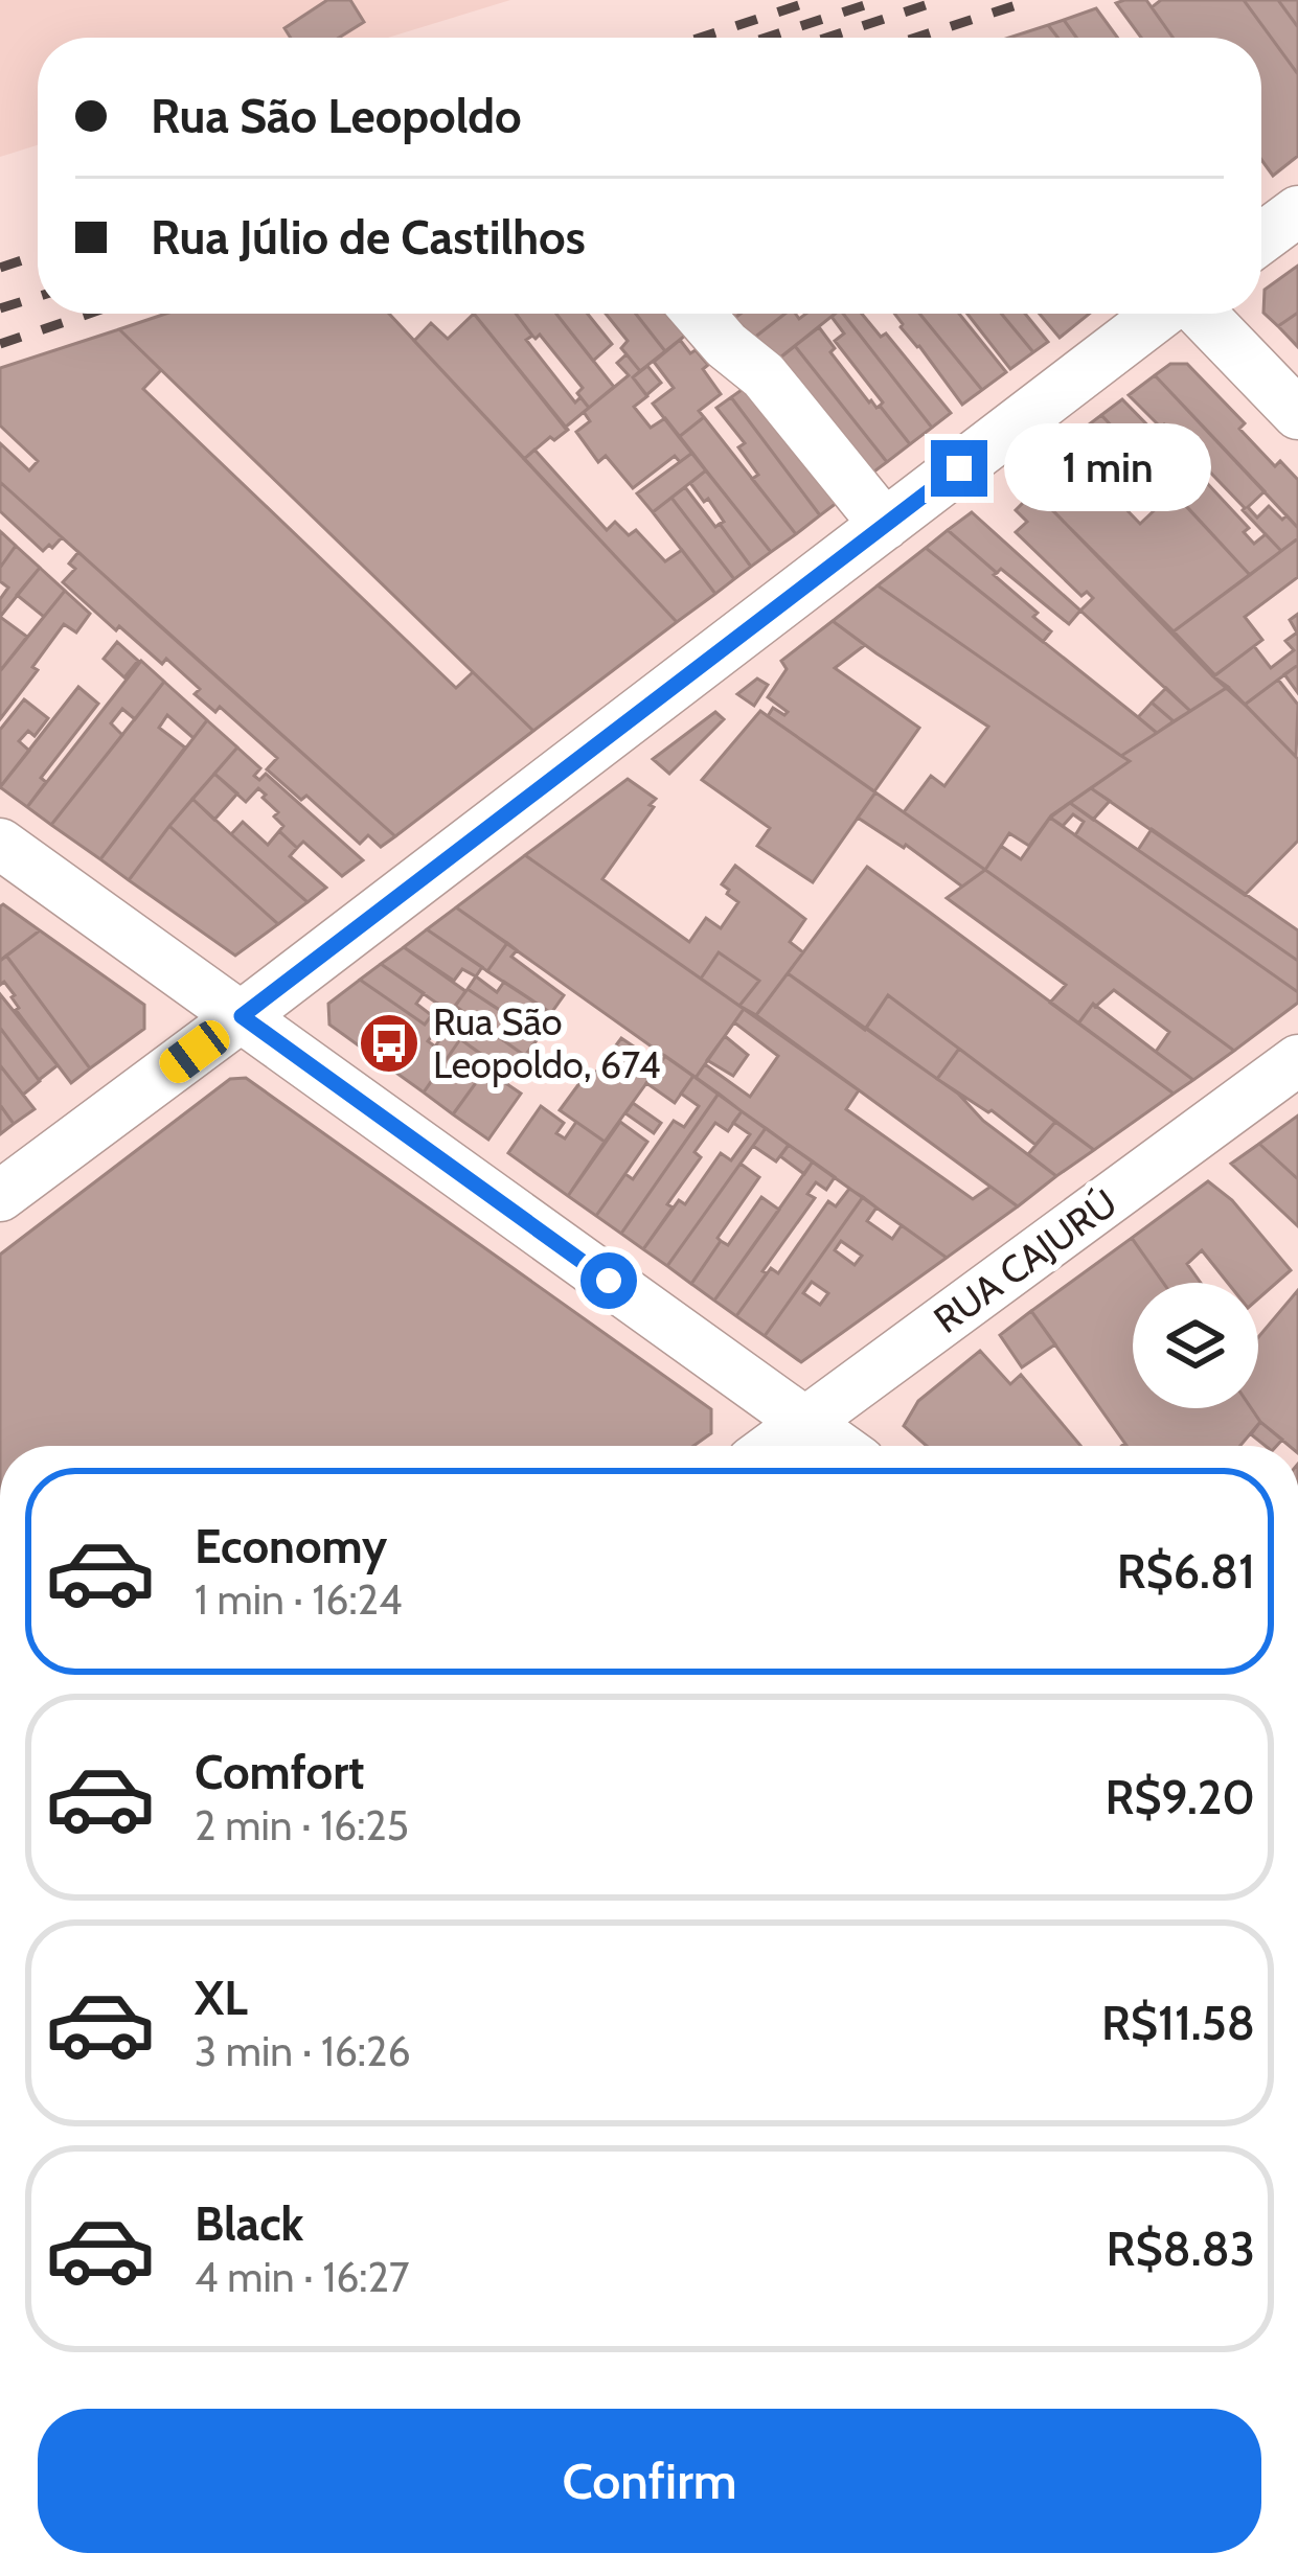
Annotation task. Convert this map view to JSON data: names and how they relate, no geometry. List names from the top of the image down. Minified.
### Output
{"streets":{"street":["RUA CAJURÚ"]},"places":{"bus stop":["Rua São Leopoldo, 674"]},"page":{"banner":["Rua São Leopoldo","Rua Júlio de Castilhos"],"bubble":"1 min","list":[{"name":"Economy","note":"1 min · 16:24","value":"R$6.81"},{"name":"Comfort","note":"2 min · 16:25","value":"R$9.20"},{"name":"XL","note":"3 min · 16:26","value":"R$11.58"},{"name":"Black","note":"4 min · 16:27","value":"R$8.83"}],"buttons":"Confirm"}}
